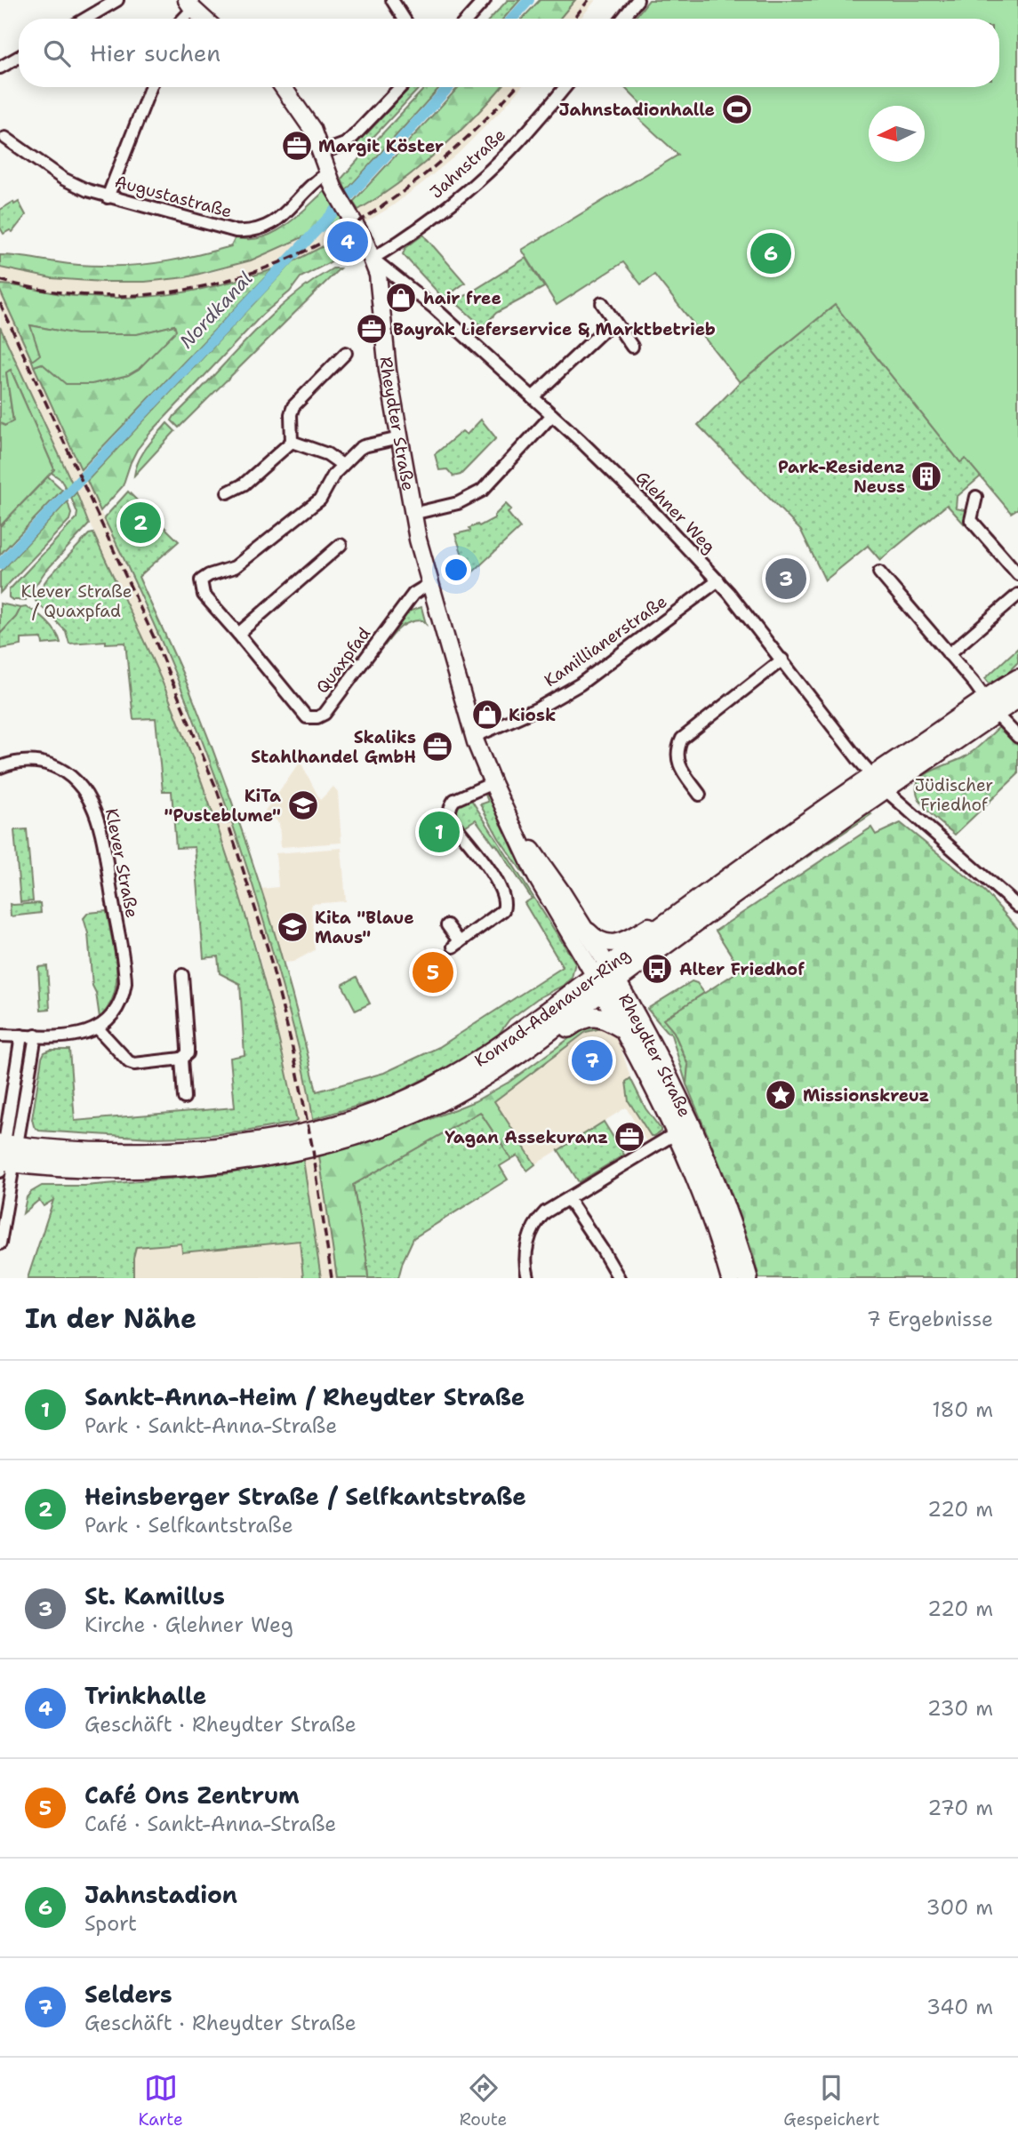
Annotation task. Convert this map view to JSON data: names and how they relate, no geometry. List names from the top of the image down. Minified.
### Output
{"streets":{"main road":["Rheydter Straße","Konrad-Adenauer-Ring"],"street":["Jahnstraße","Augustastraße","Glehner Weg","Kamillianerstraße","Quaxpfad","Klever Straße"]},"crossings":[["Jahnstraße","Rheydter Straße"],["Jahnstraße","Glehner Weg"],["Augustastraße","Rheydter Straße"],["Rheydter Straße","Glehner Weg"],["Rheydter Straße","Kamillianerstraße"],["Rheydter Straße","Quaxpfad"],["Rheydter Straße","Konrad-Adenauer-Ring"],["Glehner Weg","Kamillianerstraße"],["Glehner Weg","Konrad-Adenauer-Ring"]],"water":["Nordkanal"],"parks":["Klever Straße / Quaxpfad","Jüdischer Friedhof"],"places":{"sports":["Jahnstadionhalle"],"office":["Margit Köster","Bayrak Lieferservice & Marktbetrieb","Skaliks Stahlhandel GmbH","Yagan Assekuranz"],"shop":["hair free","Kiosk"],"building":["Park-Residenz Neuss"],"school or university":["KiTa \"Pusteblume\"","Kita \"Blaue Maus\""],"bus stop":["Alter Friedhof"],"place":["Missionskreuz"]},"north":"left","page":{"search":"Hier suchen","pins":["4","6","2","3","1","5","7"],"heading":["In der Nähe","7 Ergebnisse"],"list":[{"mark":"1","name":"Sankt-Anna-Heim / Rheydter Straße","note":"Park · Sankt-Anna-Straße","value":"180 m"},{"mark":"2","name":"Heinsberger Straße / Selfkantstraße","note":"Park · Selfkantstraße","value":"220 m"},{"mark":"3","name":"St. Kamillus","note":"Kirche · Glehner Weg","value":"220 m"},{"mark":"4","name":"Trinkhalle","note":"Geschäft · Rheydter Straße","value":"230 m"},{"mark":"5","name":"Café Ons Zentrum","note":"Café · Sankt-Anna-Straße","value":"270 m"},{"mark":"6","name":"Jahnstadion","note":"Sport","value":"300 m"},{"mark":"7","name":"Selders","note":"Geschäft · Rheydter Straße","value":"340 m"}],"nav":["Karte","Route","Gespeichert"]}}
